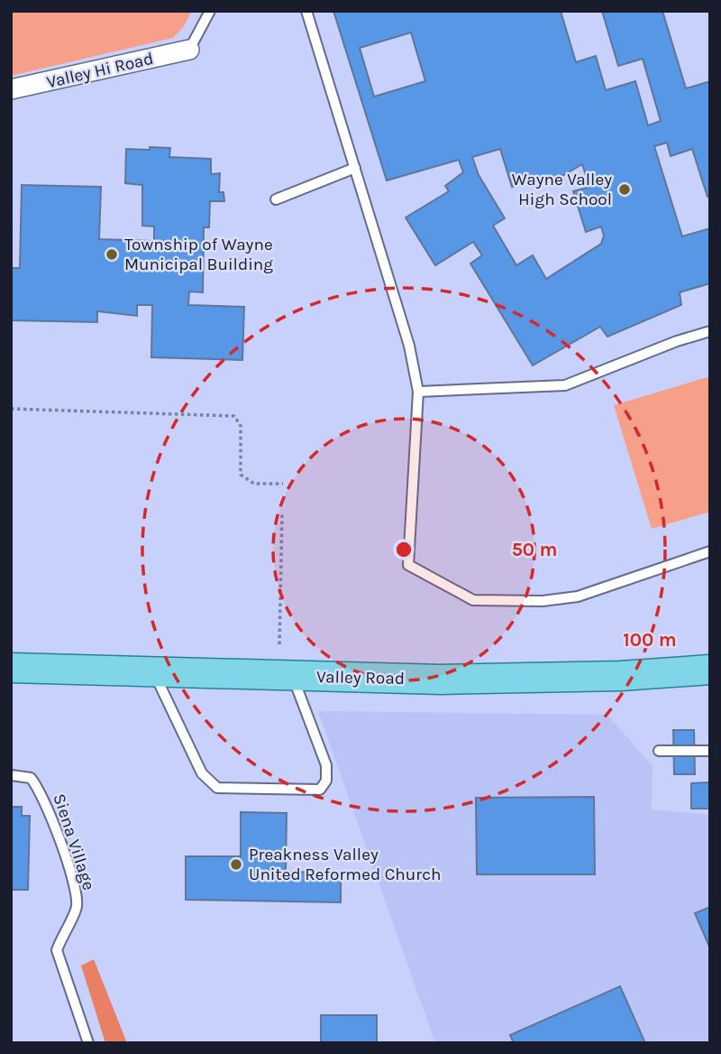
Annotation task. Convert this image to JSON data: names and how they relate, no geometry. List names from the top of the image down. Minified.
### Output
{"streets":{"main road":["Valley Road"],"street":["Valley Hi Road"],"lane":["Siena Village"]},"places":["Wayne Valley High School","Township of Wayne Municipal Building","Preakness Valley United Reformed Church"],"rings":["50 m","100 m"]}
